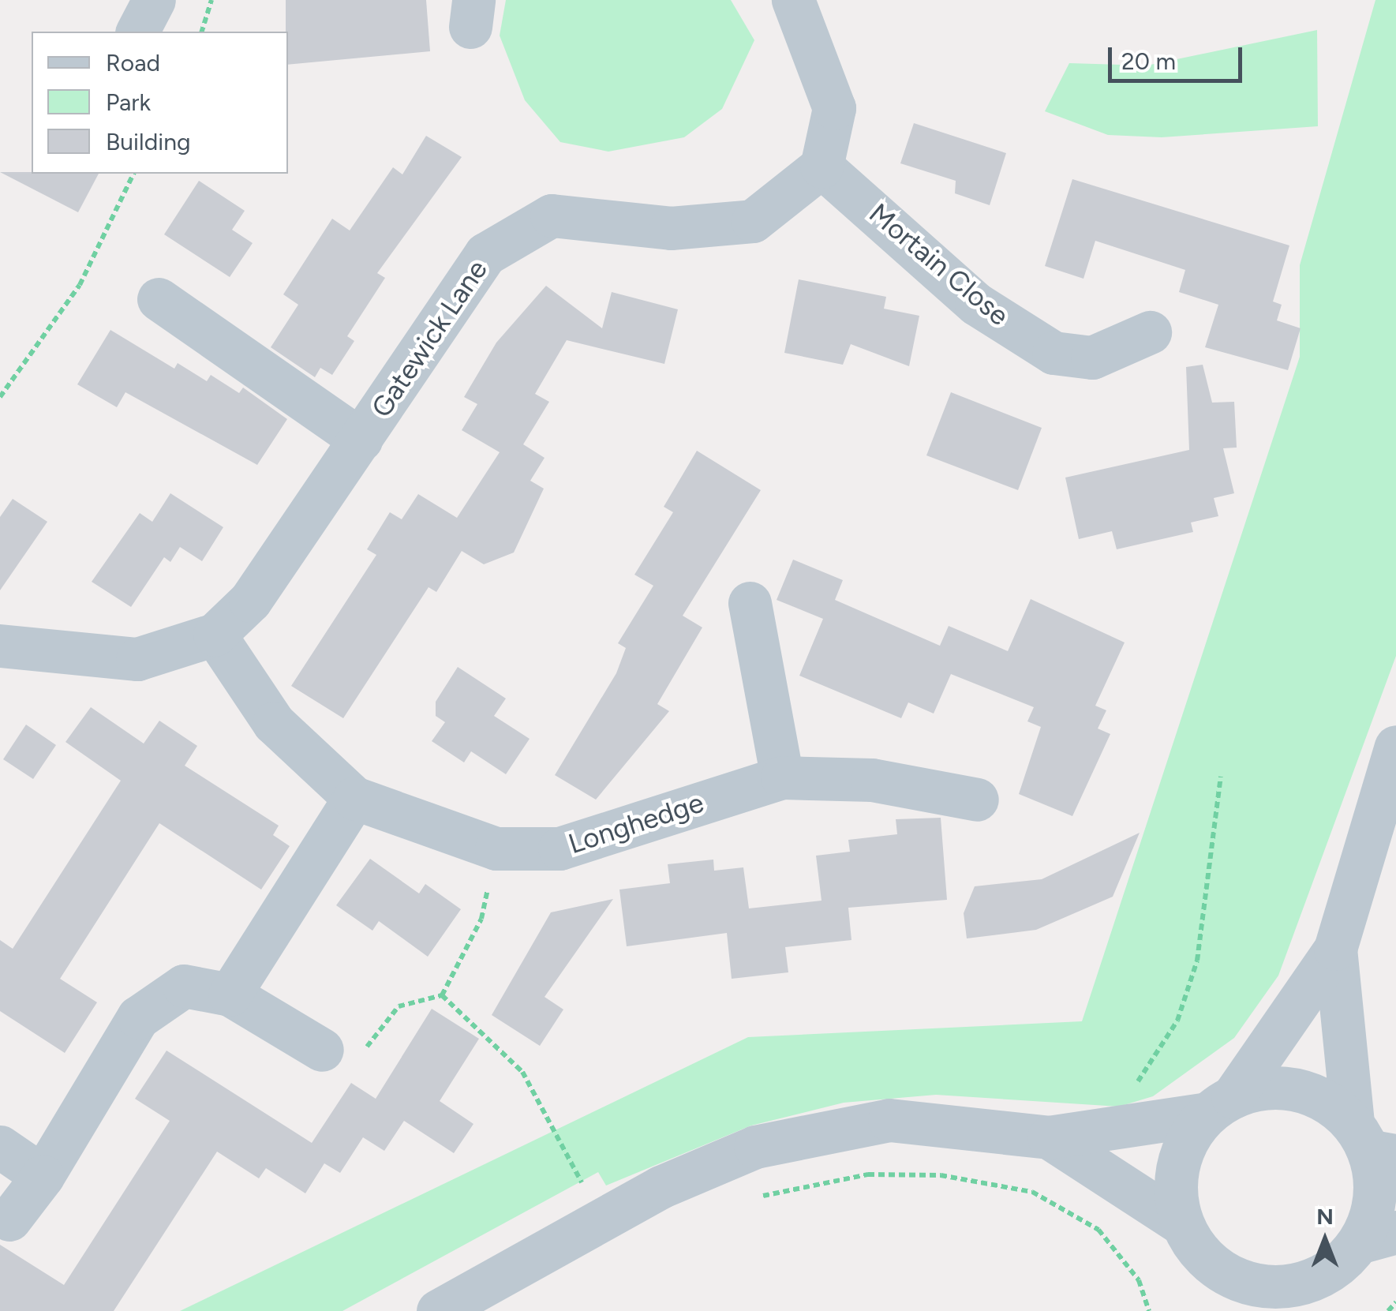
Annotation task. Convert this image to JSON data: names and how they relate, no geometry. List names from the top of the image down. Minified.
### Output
{"streets":{"street":["Mortain Close","Gatewick Lane","Longhedge"]},"crossings":[["Mortain Close","Gatewick Lane"],["Gatewick Lane","Longhedge"]],"legend":["Road","Park","Building"],"scale_bar":"20 m","north":"top"}
